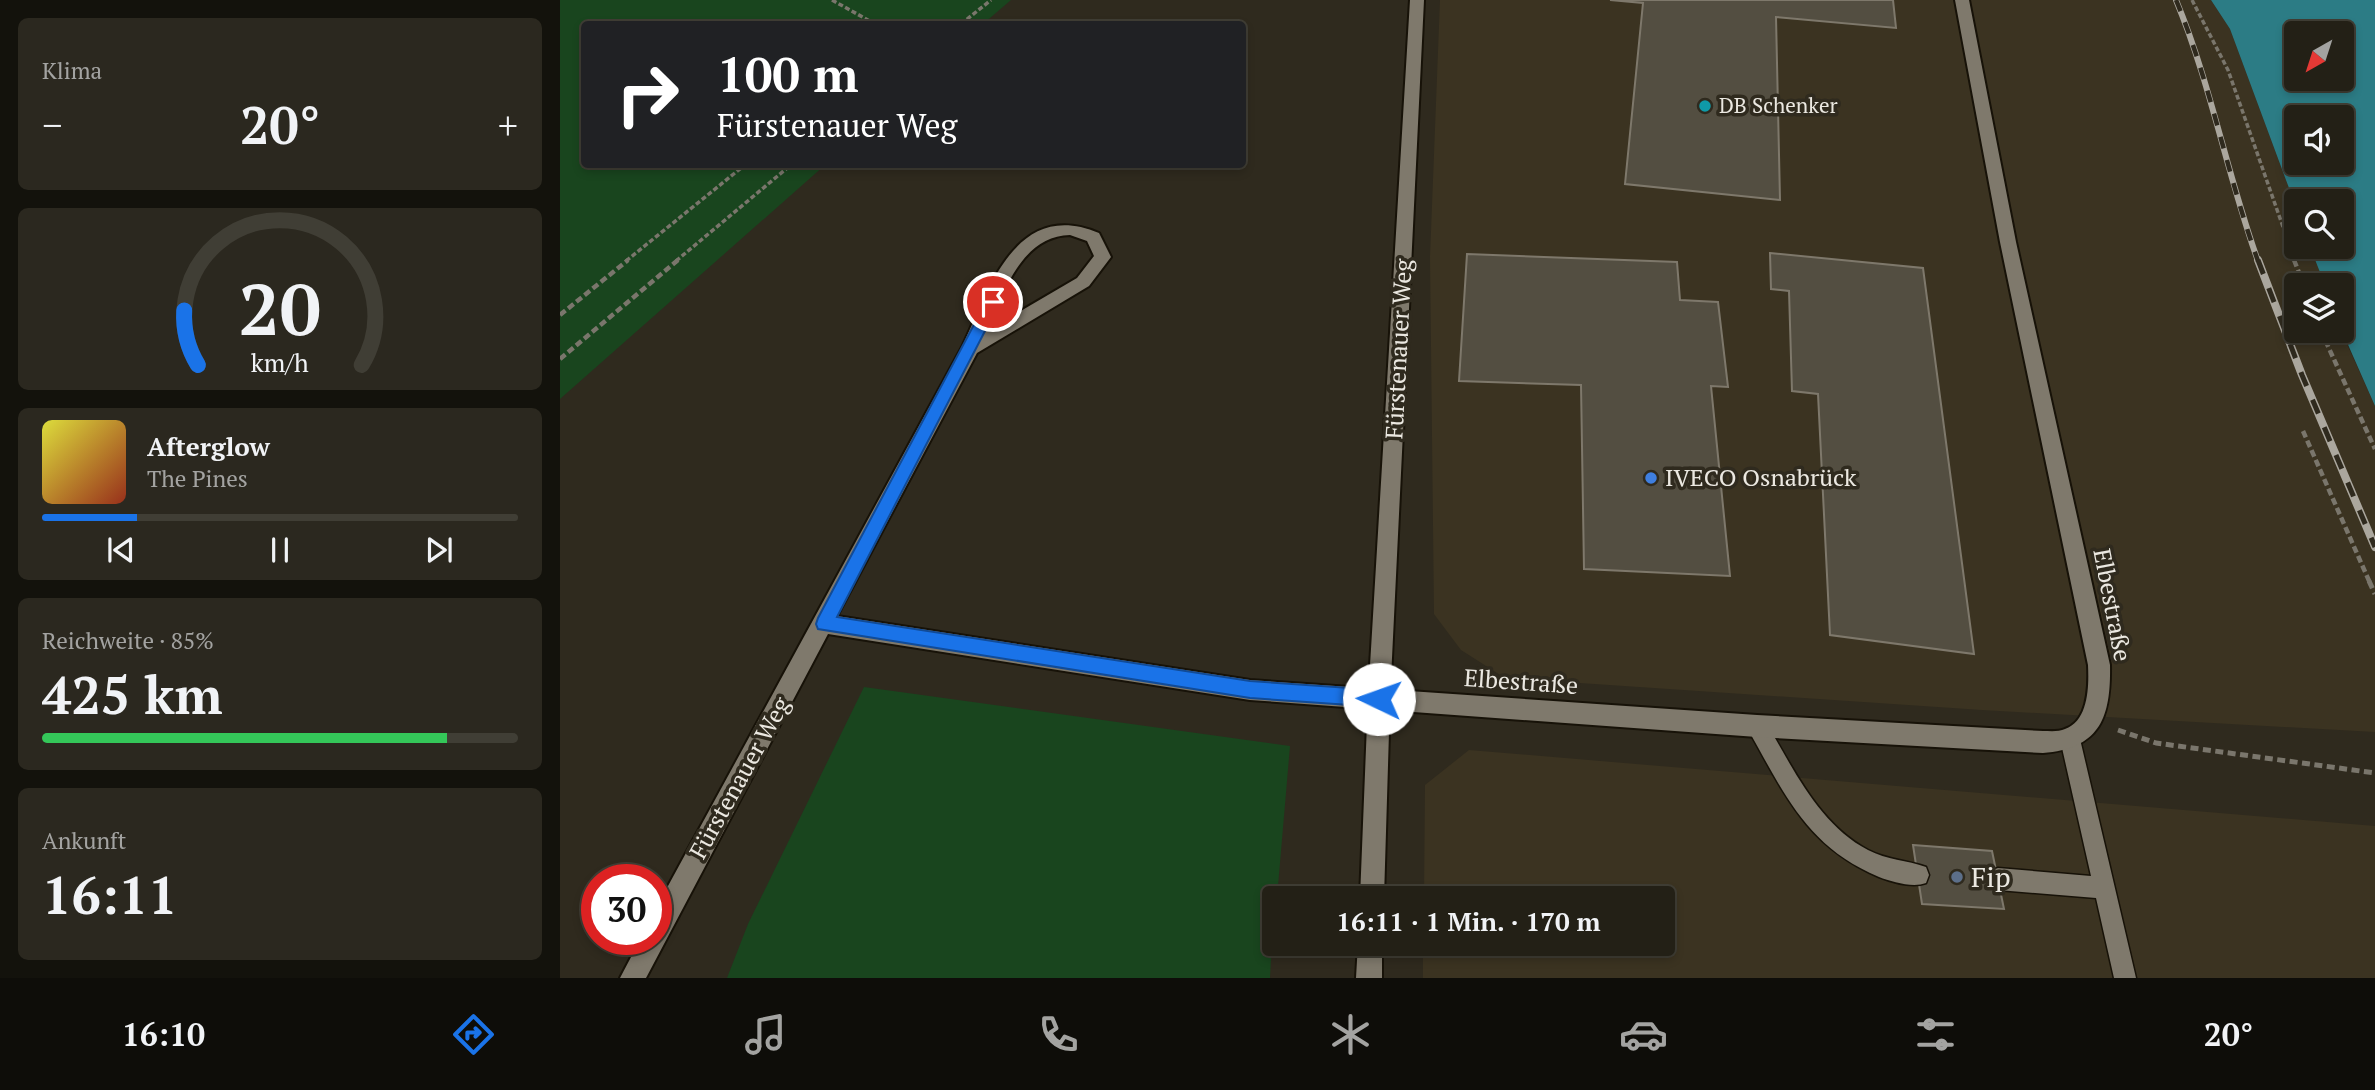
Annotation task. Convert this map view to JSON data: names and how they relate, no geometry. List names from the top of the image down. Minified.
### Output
{"streets":{"street":["Fürstenauer Weg","Elbestraße"]},"crossings":[["Fürstenauer Weg","Elbestraße"]],"places":["DB Schenker","IVECO Osnabrück","Fip"],"north":"bottom left","page":{"tile":["Klima",["Reichweite · 85%","425 km"],["Ankunft","16:11"]],"turn":["100 m","Fürstenauer Weg"],"heat":["−","20°","+"],"song":["Afterglow","The Pines"],"limit":"30","trip":"16:11 · 1 Min. · 170 m","tabs":["16:10","20°"],"gauge":["20","km/h"]}}
